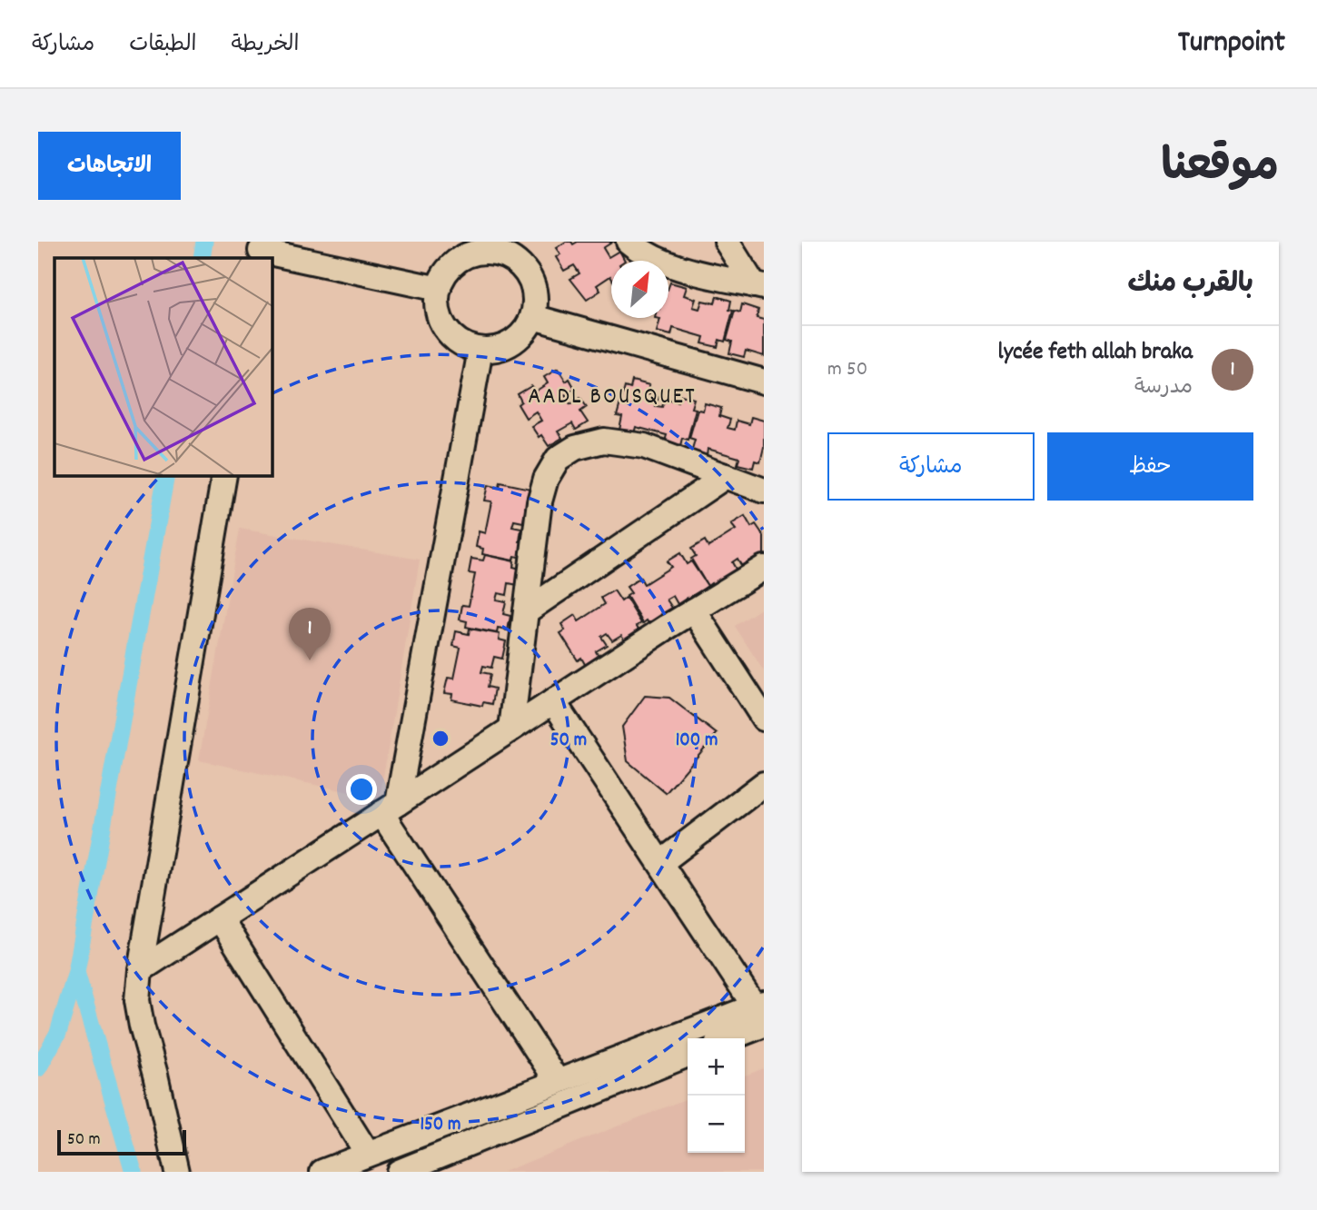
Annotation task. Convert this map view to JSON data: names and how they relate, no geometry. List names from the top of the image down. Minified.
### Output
{"districts":["AADL BOUSQUET"],"scale_bar":"50 m","north":"top right","page":{"header":"Turnpoint","nav":["الخريطة","الطبقات","مشاركة"],"title":"موقعنا","buttons":["الاتجاهات",["حفظ","مشاركة"]],"heading":"بالقرب منك","list":[{"mark":"1","name":"lycée feth allah braka","note":"مدرسة","value":"50 m"}],"pins":"1","map_buttons":["+","−"],"scale":"50 m"},"rings":["50 m","100 m","150 m"]}
